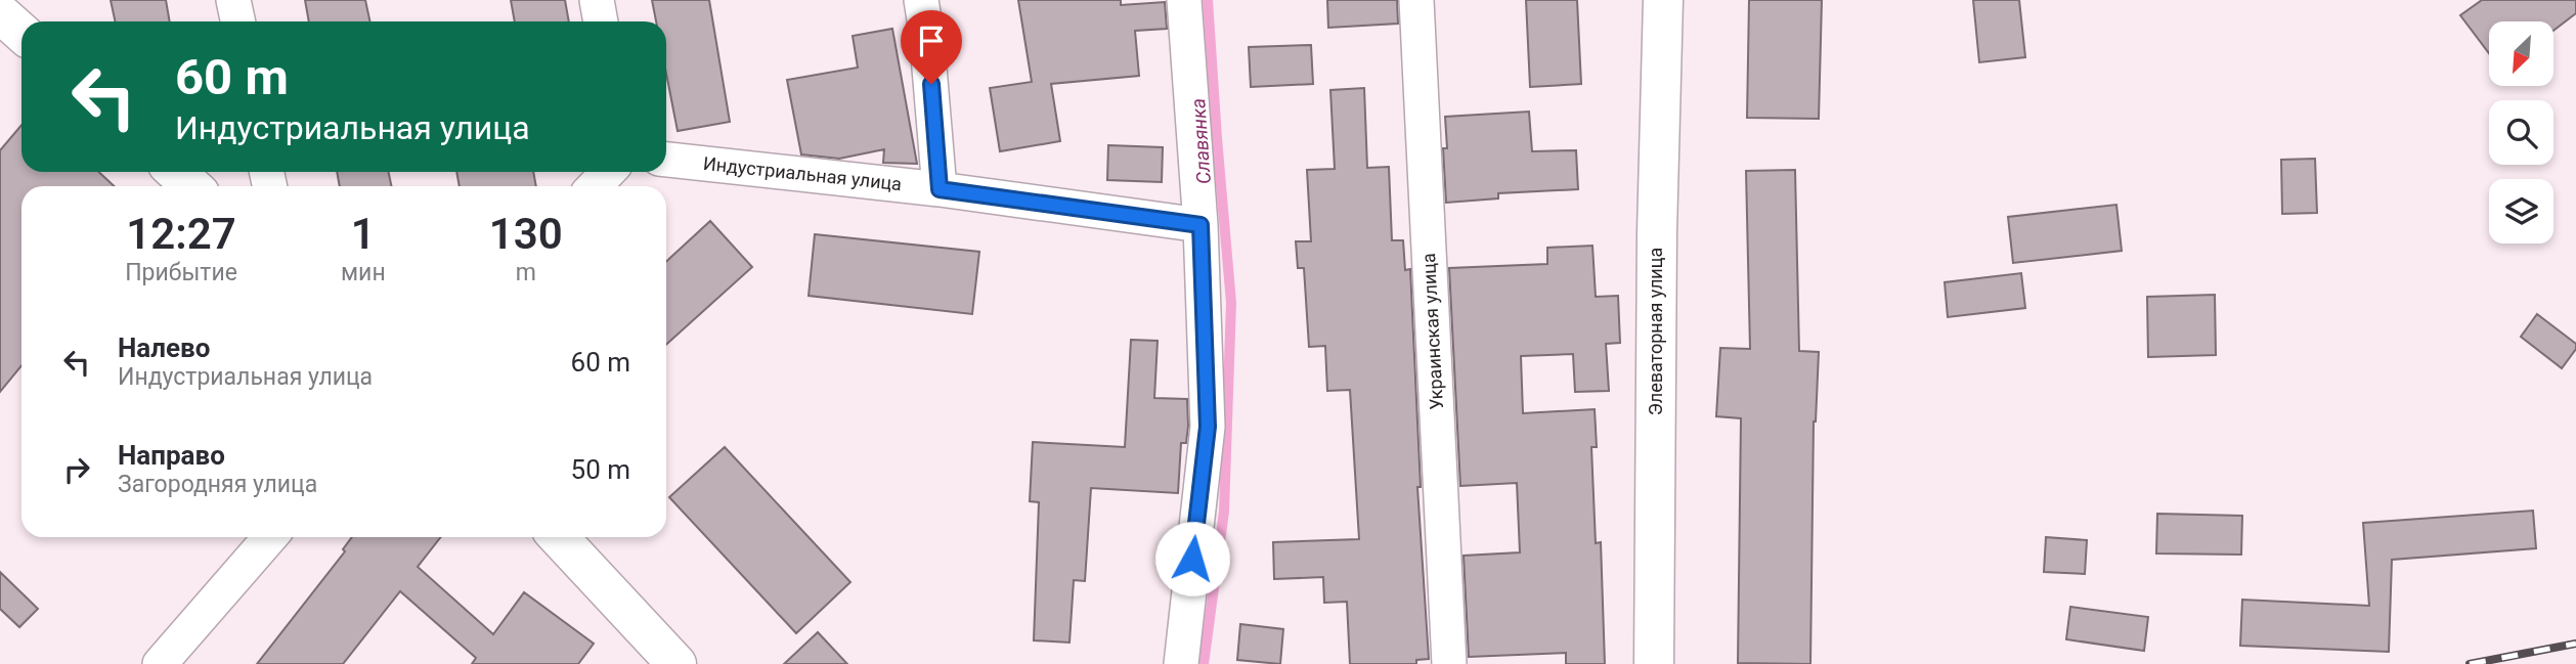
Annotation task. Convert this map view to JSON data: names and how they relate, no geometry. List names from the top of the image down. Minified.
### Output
{"streets":{"main road":["Элеваторная улица"],"street":["Индустриальная улица","Украинская улица"]},"water":["Славянка"],"north":"bottom left","page":{"turn":["60 m","Индустриальная улица"],"eta":["12:27","Прибытие","1","мин","130","m"],"list":[{"name":"Налево","note":"Индустриальная улица","value":"60 m"},{"name":"Направо","note":"Загородняя улица","value":"50 m"}]}}
